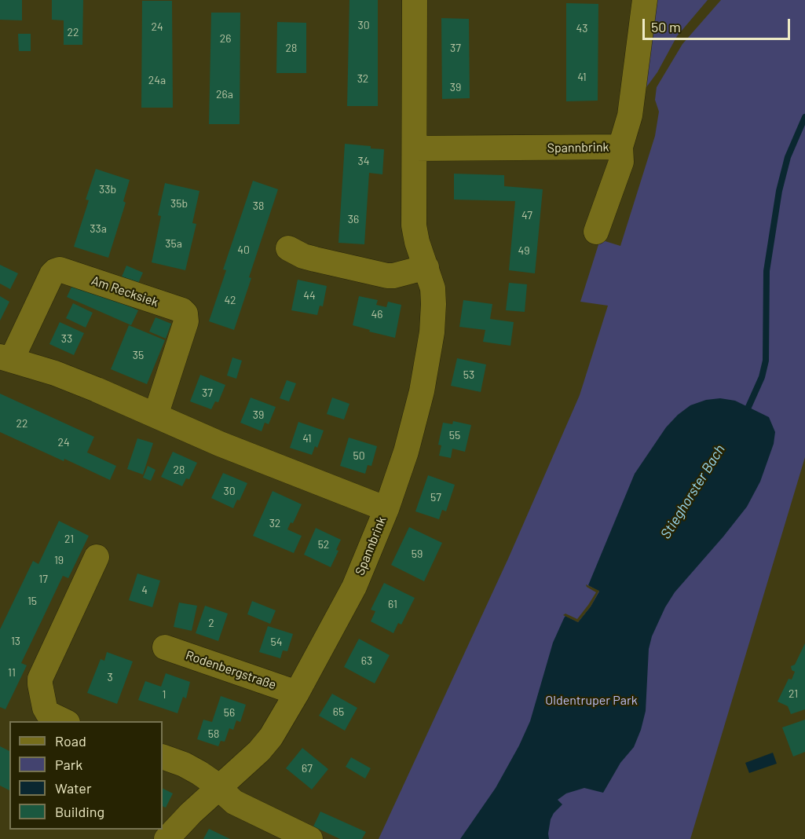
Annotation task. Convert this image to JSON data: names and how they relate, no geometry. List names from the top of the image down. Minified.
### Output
{"streets":{"street":["Spannbrink","Am Recksiek","Rodenbergstraße"]},"crossings":[["Spannbrink","Am Recksiek"],["Spannbrink","Rodenbergstraße"]],"water":["Stieghorster Bach"],"parks":["Oldentruper Park"],"house_numbers":["30","24","43","22","26","28","37","41","32","24a","39","26a","34","33b","35b","38","47","36","33a","35a","40","49","44","42","46","33","35","53","37","39","22","55","41","24","50","28","30","57","32","21","52","59","19","17","4","15","61","2","13","54","63","11","3","21","1","65","56","58","67"],"legend":["Road","Park","Water","Building"],"scale_bar":"50 m"}
